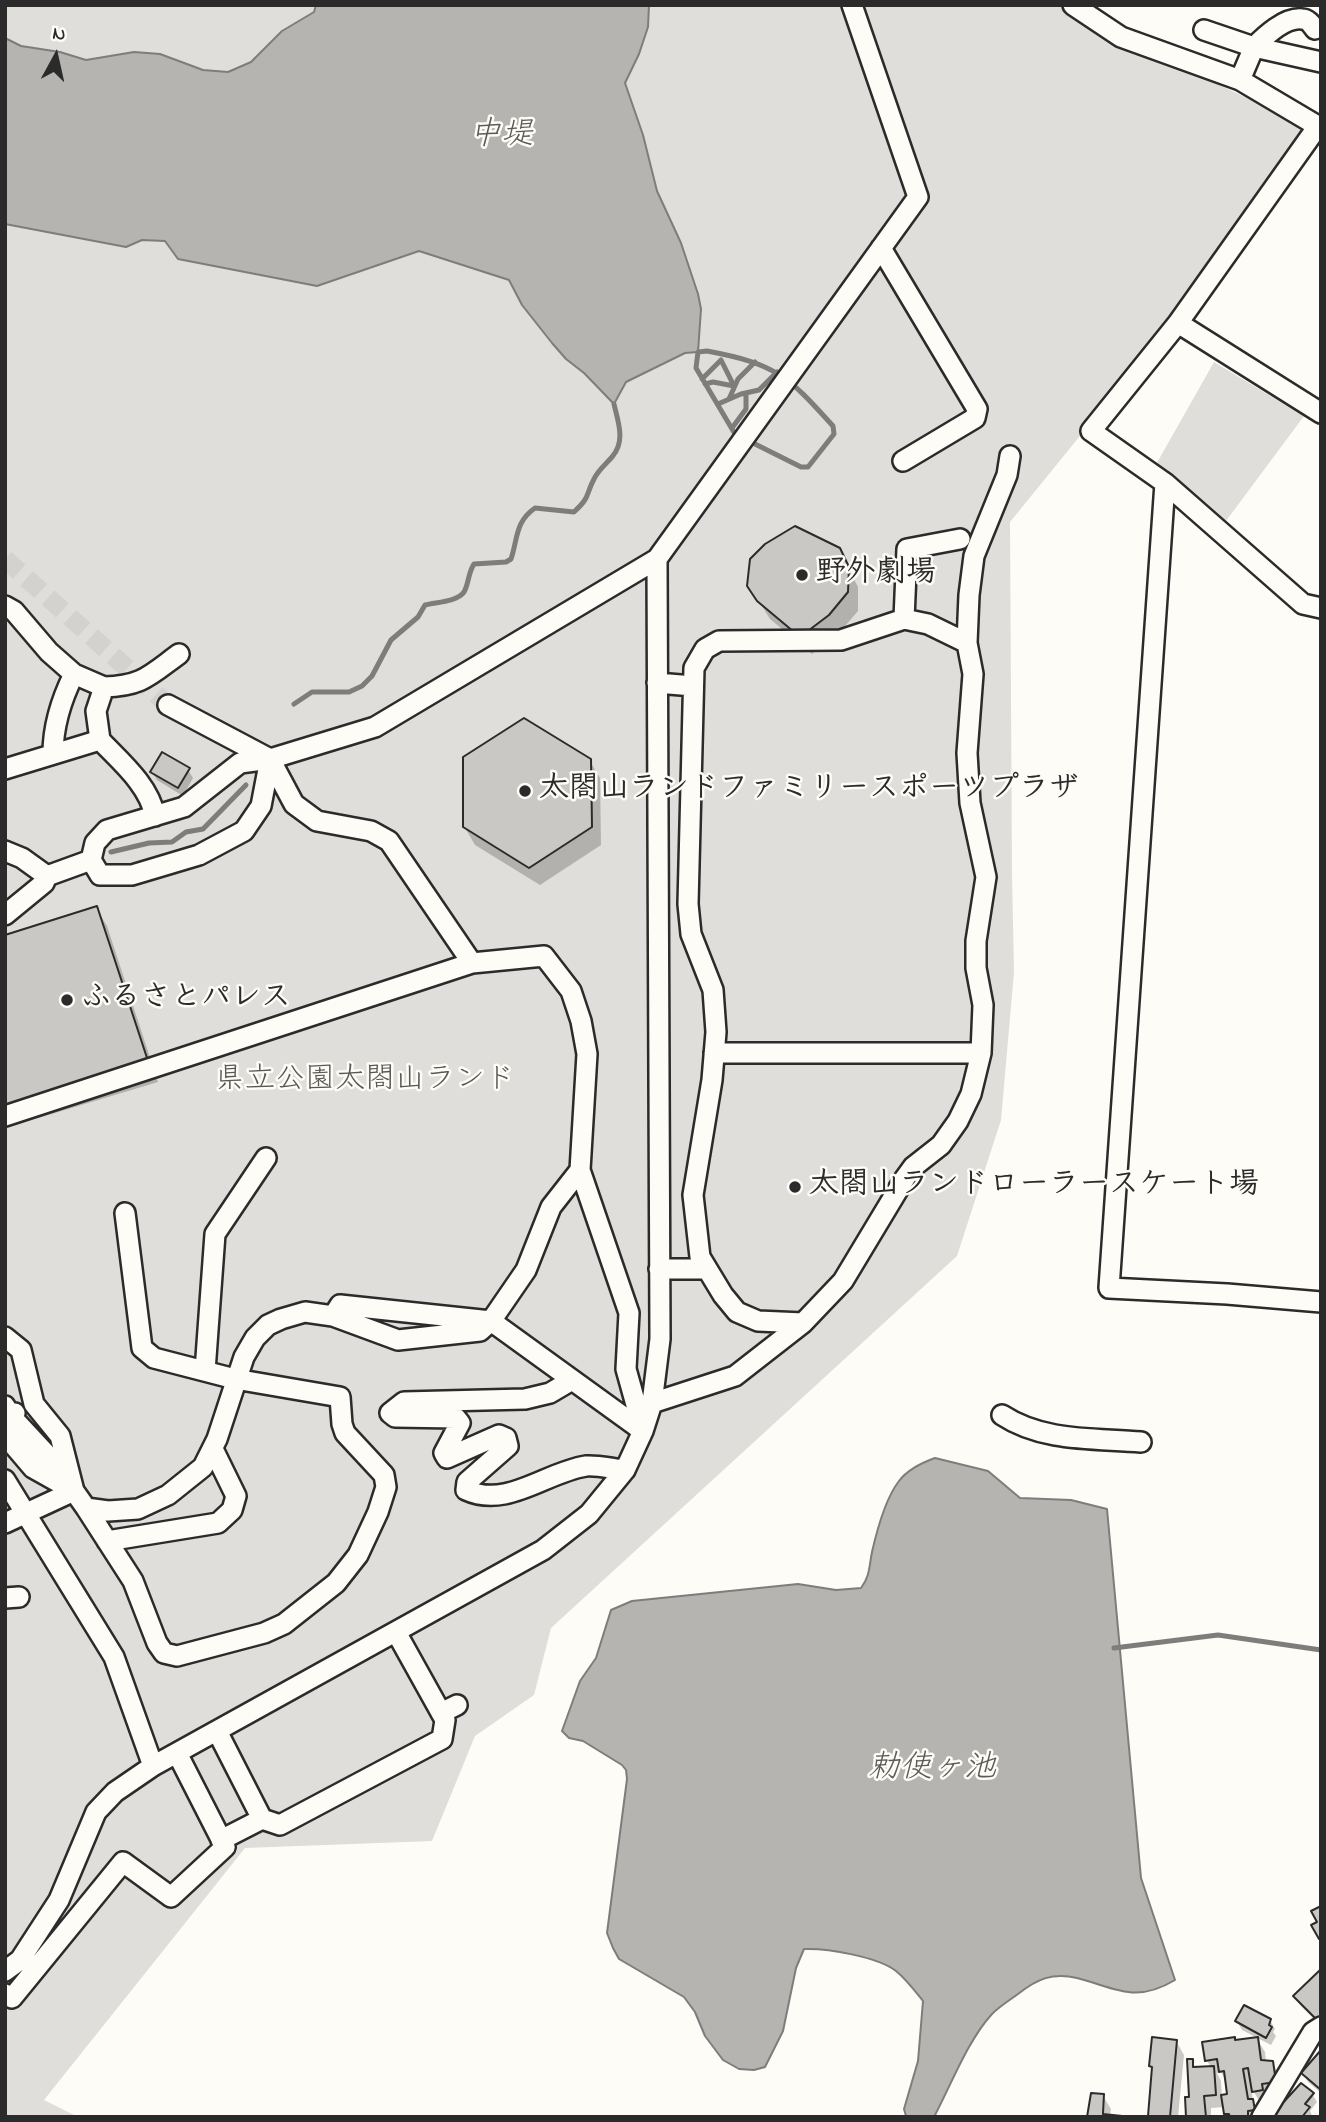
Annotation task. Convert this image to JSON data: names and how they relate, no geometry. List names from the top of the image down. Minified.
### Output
{"water":["中堤","勅使ヶ池"],"parks":["県立公園太閤山ランド"],"places":["野外劇場","太閤山ランドファミリースポーツプラザ","ふるさとパレス","太閤山ランドローラースケート場"],"north":"top"}
